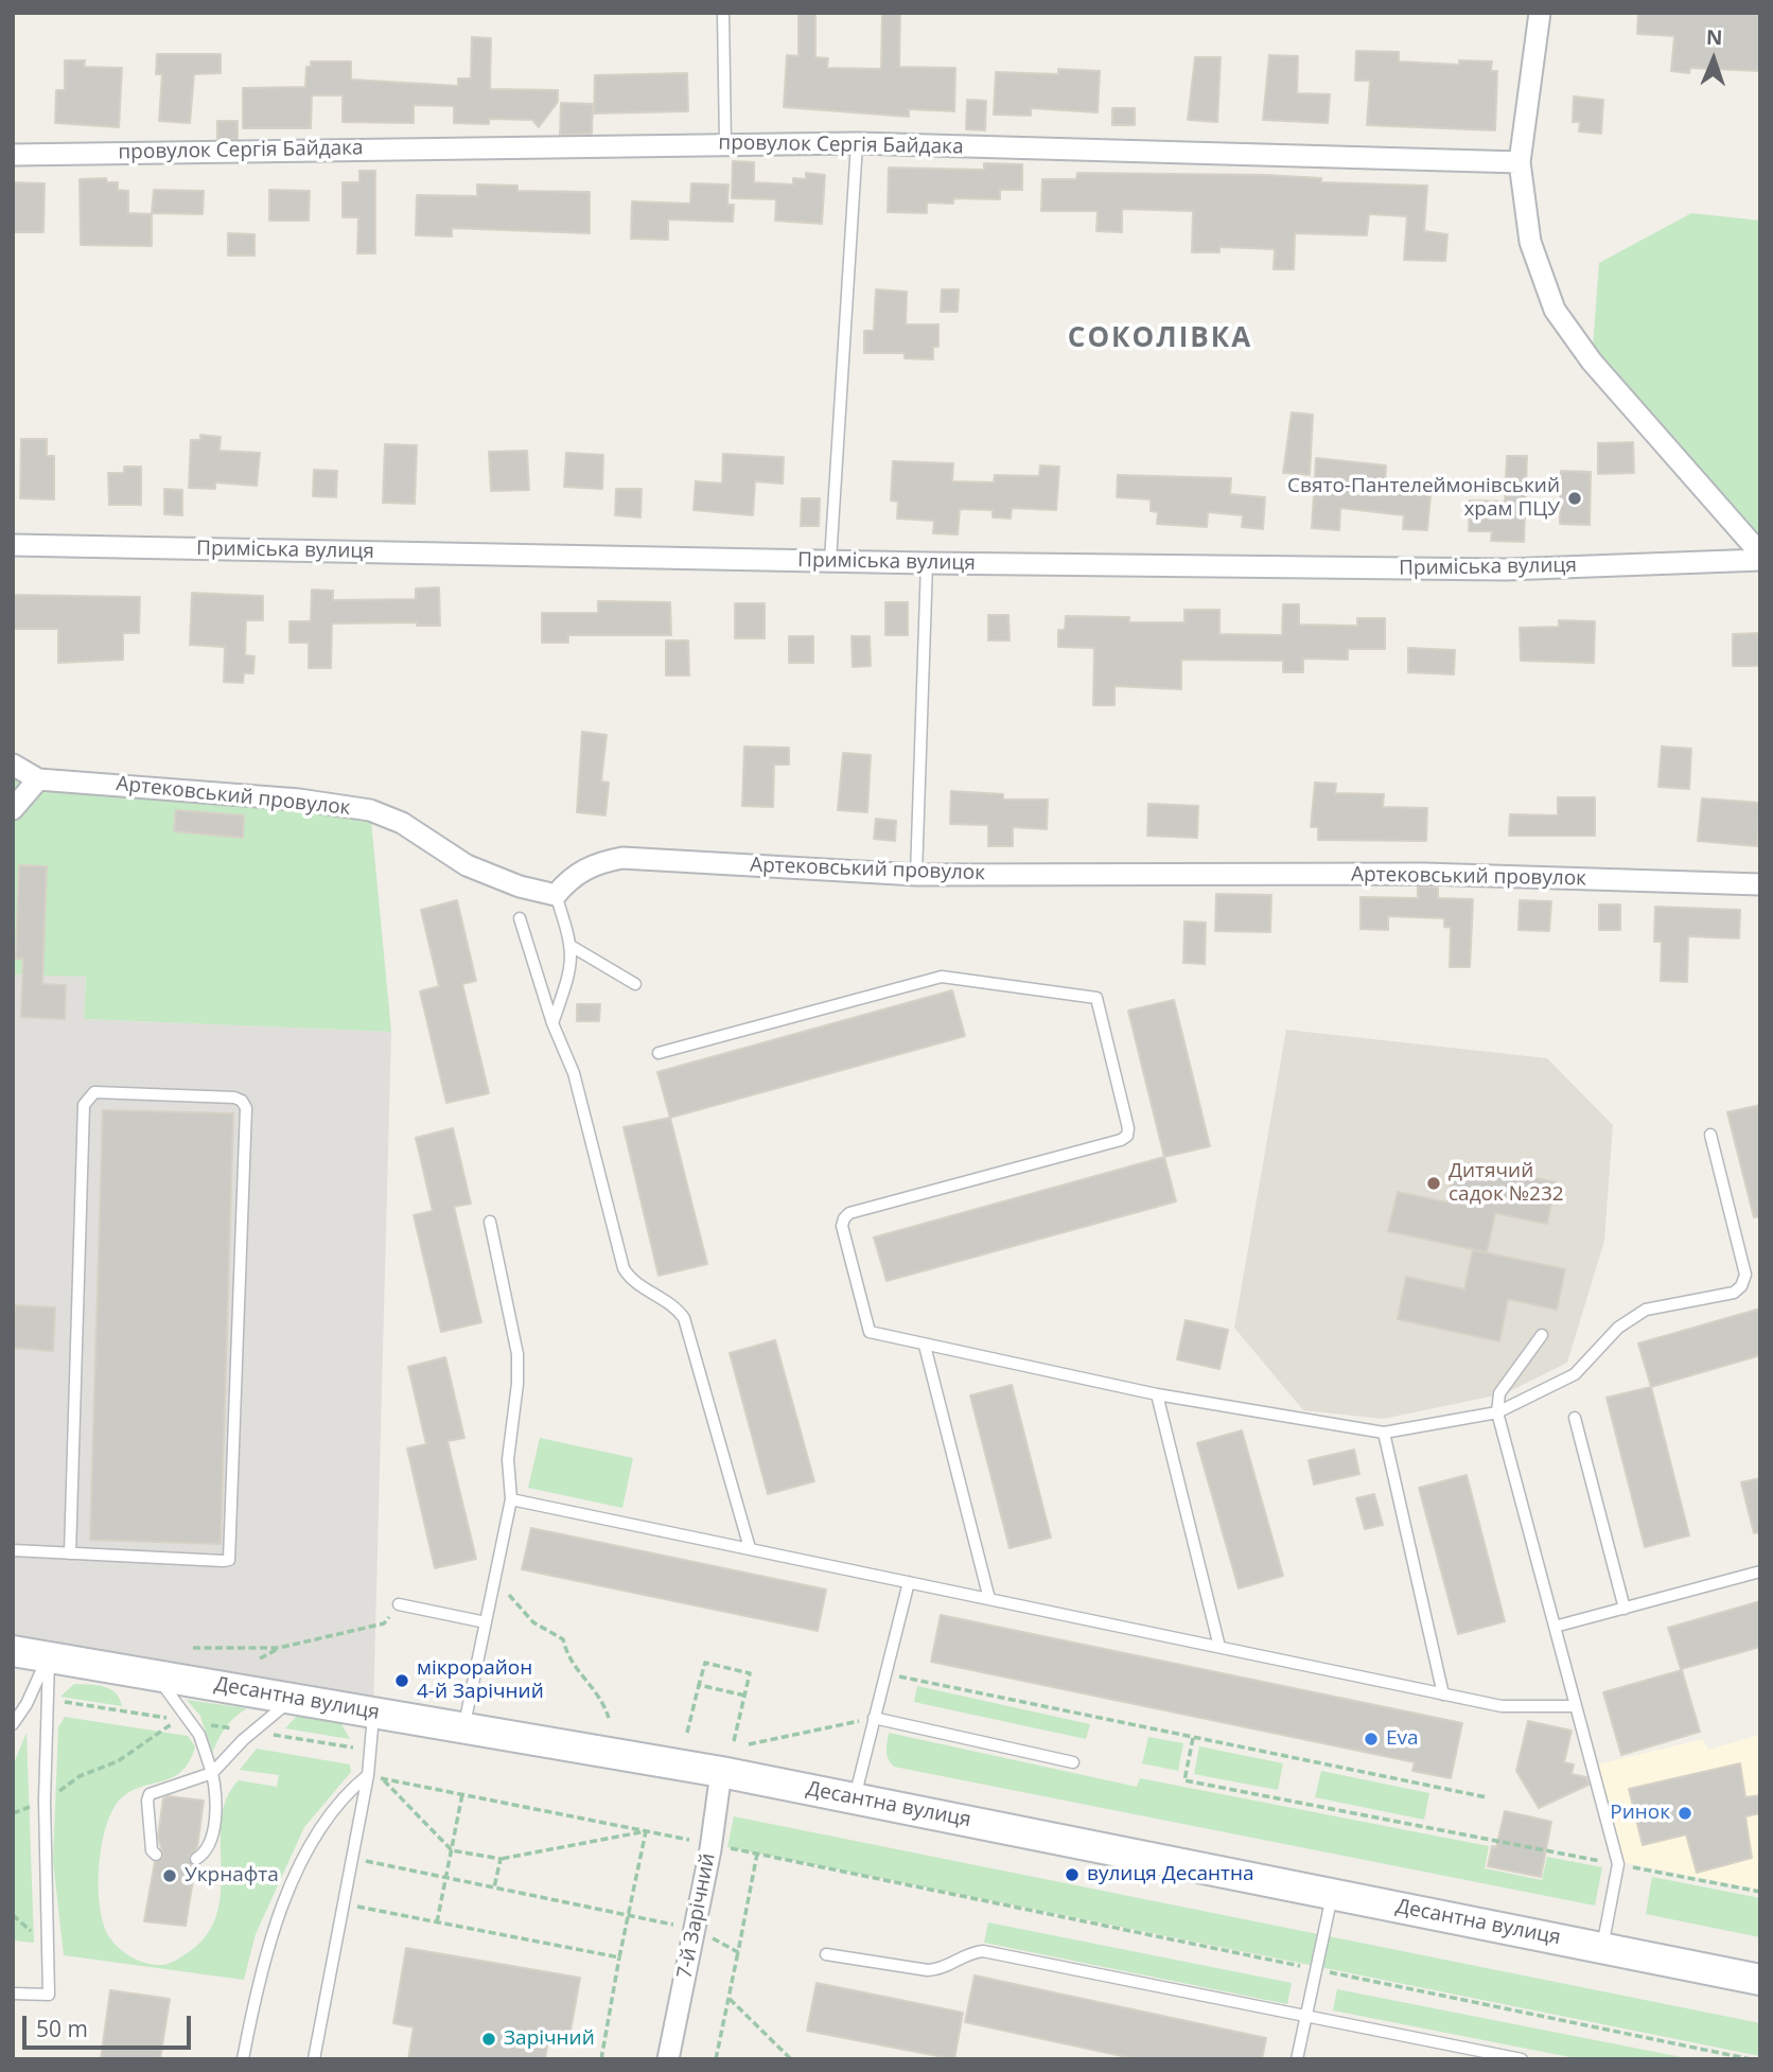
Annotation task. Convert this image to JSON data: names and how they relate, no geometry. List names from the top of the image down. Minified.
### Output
{"streets":{"main road":["Десантна вулиця"],"street":["провулок Сергія Байдака","Приміська вулиця","Артековський провулок","7-й Зарічний"]},"crossings":[["Десантна вулиця","7-й Зарічний"]],"districts":["СОКОЛІВКА"],"places":["Свято-Пантелеймонівський храм ПЦУ","Дитячий садок №232","мікрорайон 4-й Зарічний","Eva","Ринок","вулиця Десантна","Укрнафта","Зарічний"],"scale_bar":"50 m","north":"top"}
